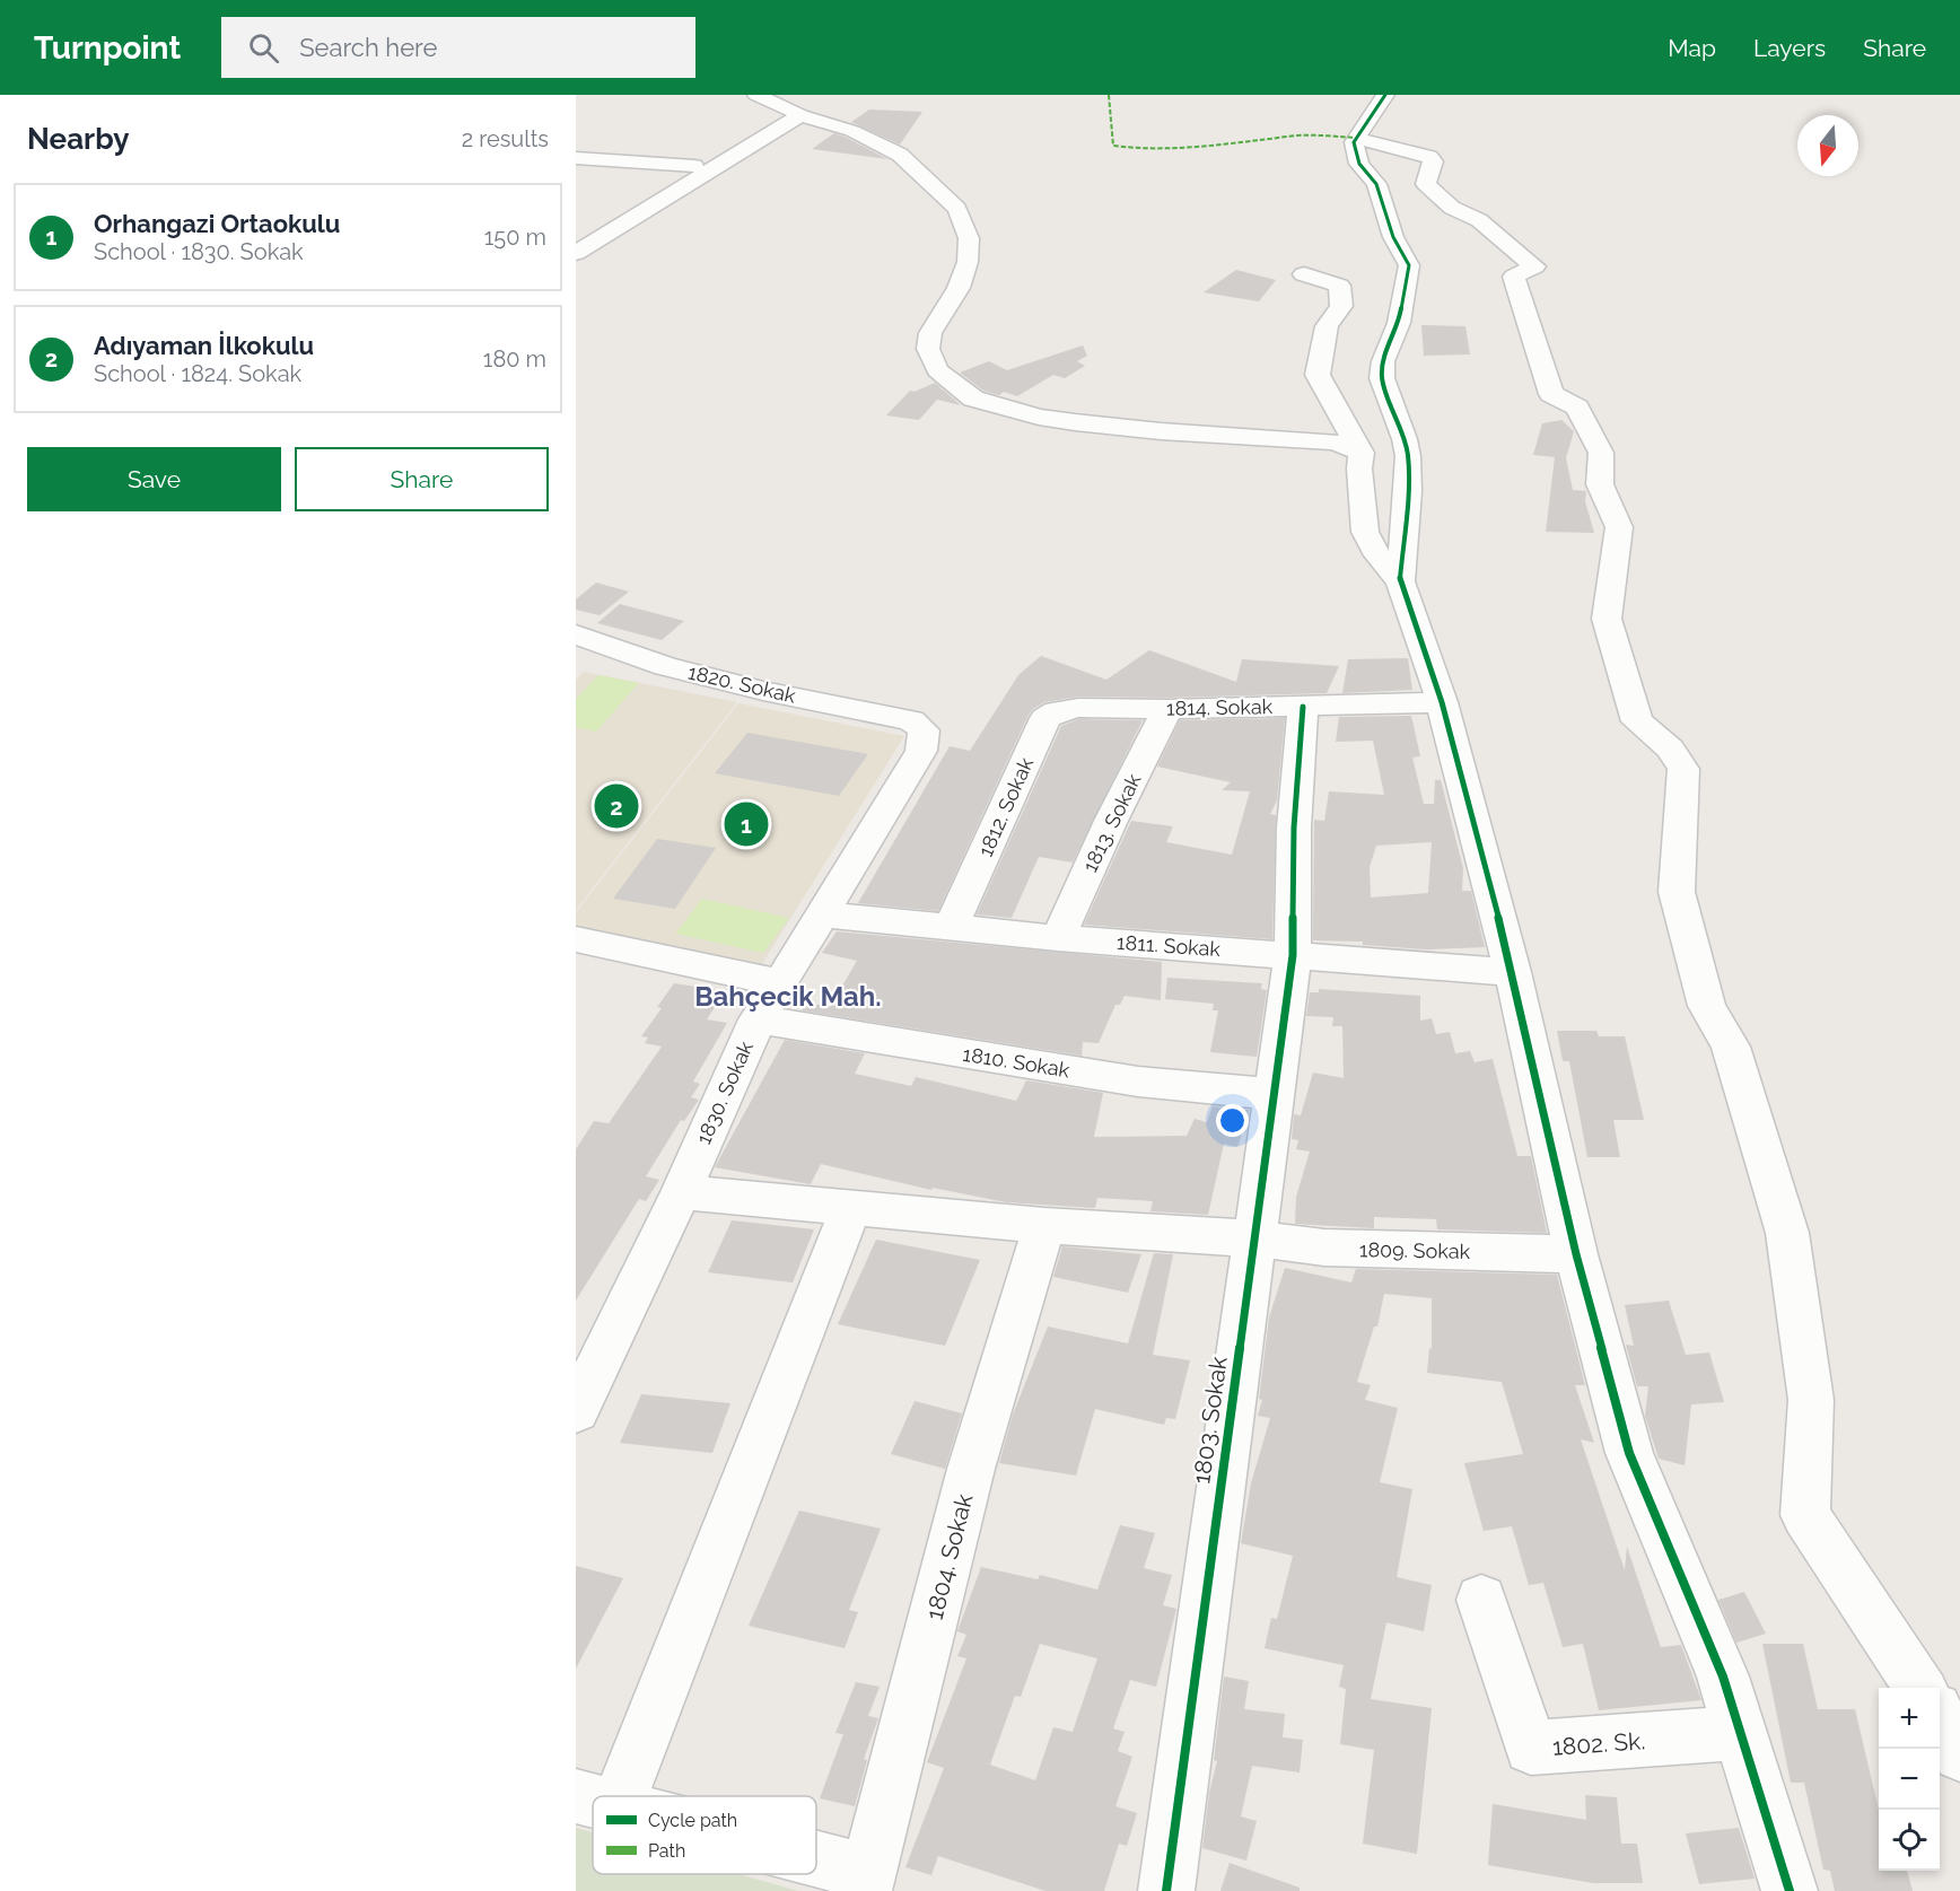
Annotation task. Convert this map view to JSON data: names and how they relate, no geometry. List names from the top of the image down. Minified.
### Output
{"streets":{"street":["1820. Sokak","1814. Sokak","1812. Sokak","1813. Sokak","1811. Sokak","1810. Sokak","1830. Sokak","1809. Sokak","1803. Sokak","1804. Sokak","1802. Sk."]},"crossings":[["1820. Sokak","1830. Sokak"],["1814. Sokak","1812. Sokak"],["1814. Sokak","1813. Sokak"],["1814. Sokak","1803. Sokak"],["1812. Sokak","1811. Sokak"],["1813. Sokak","1811. Sokak"],["1811. Sokak","1830. Sokak"],["1811. Sokak","1803. Sokak"],["1810. Sokak","1830. Sokak"],["1810. Sokak","1803. Sokak"],["1830. Sokak","1809. Sokak"],["1809. Sokak","1803. Sokak"],["1809. Sokak","1804. Sokak"]],"districts":["Bahçecik Mah."],"legend":["Cycle path","Path"],"north":"bottom","page":{"header":"Turnpoint","search":"Search here","nav":["Map","Layers","Share"],"heading":["Nearby","2 results"],"list":[{"mark":"1","name":"Orhangazi Ortaokulu","note":"School · 1830. Sokak","value":"150 m"},{"mark":"2","name":"Adıyaman İlkokulu","note":"School · 1824. Sokak","value":"180 m"}],"buttons":["Save","Share"],"pins":["2","1"],"map_buttons":["+","−"]}}
